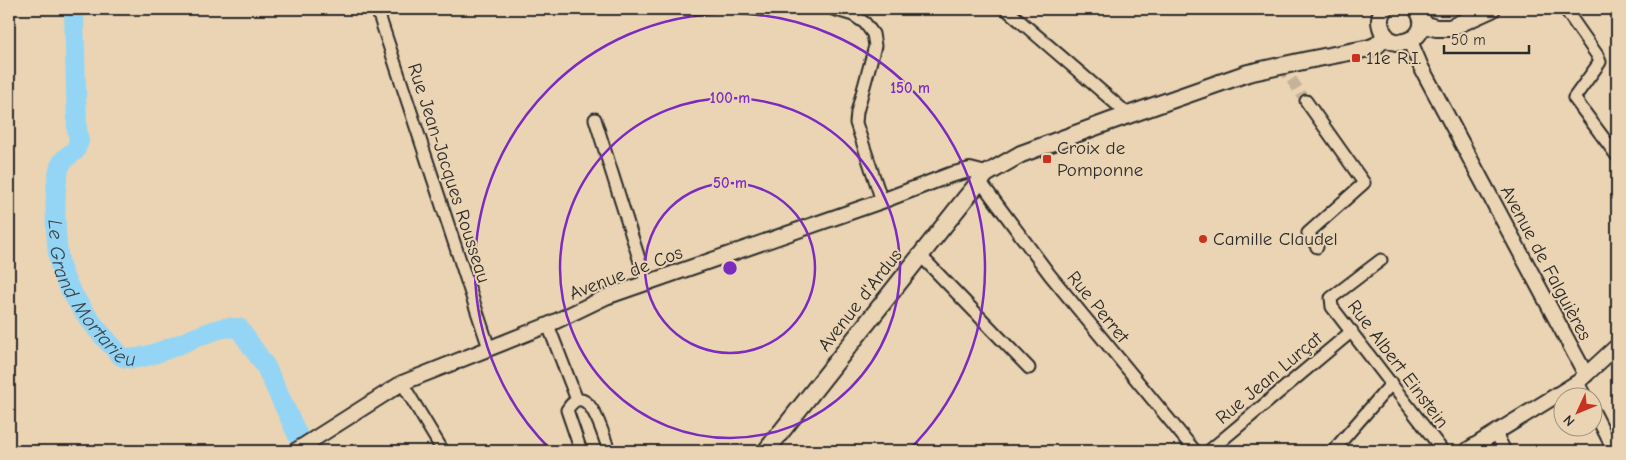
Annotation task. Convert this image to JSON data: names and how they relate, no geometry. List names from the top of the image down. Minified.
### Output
{"streets":{"main road":["Avenue d'Ardus"],"street":["Rue Jean-Jacques Rousseau","Avenue de Falguières","Avenue de Cos","Rue Perret","Rue Albert Einstein","Rue Jean Lurçat"]},"crossings":[["Rue Jean-Jacques Rousseau","Avenue de Cos"],["Avenue de Cos","Avenue d'Ardus"],["Avenue de Cos","Rue Perret"],["Avenue d'Ardus","Rue Perret"],["Rue Albert Einstein","Rue Jean Lurçat"]],"water":["Le Grand Mortarieu"],"places":{"transit":["11e R.I.","Croix de Pomponne"],"other":["Camille Claudel"]},"scale_bar":"50 m","north":"bottom left","rings":["150 m","100 m","50 m"]}
